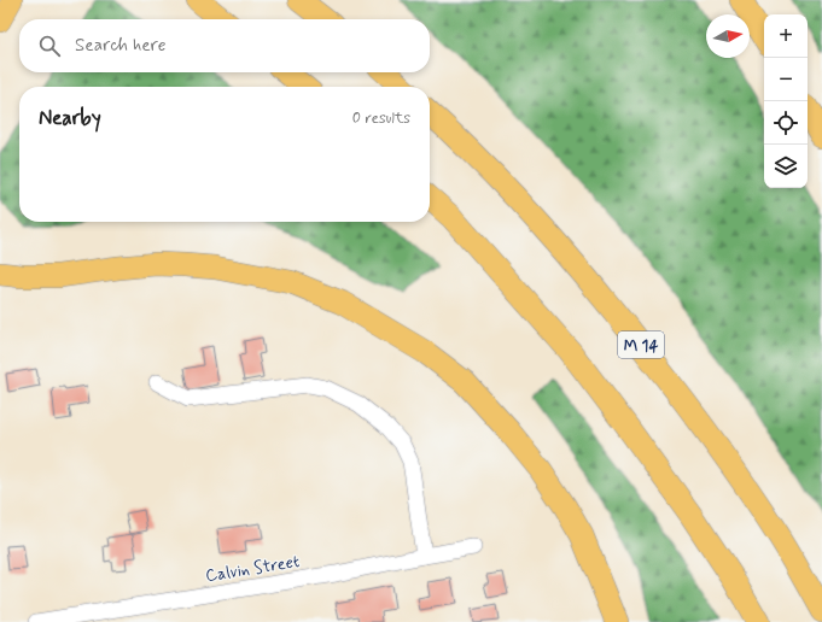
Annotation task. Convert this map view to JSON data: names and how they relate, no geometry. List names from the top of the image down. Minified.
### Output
{"streets":{"highway":["M 14"],"street":["Calvin Street"]},"north":"right","page":{"map_buttons":["+","−"],"search":"Search here","heading":["Nearby","0 results"]}}
